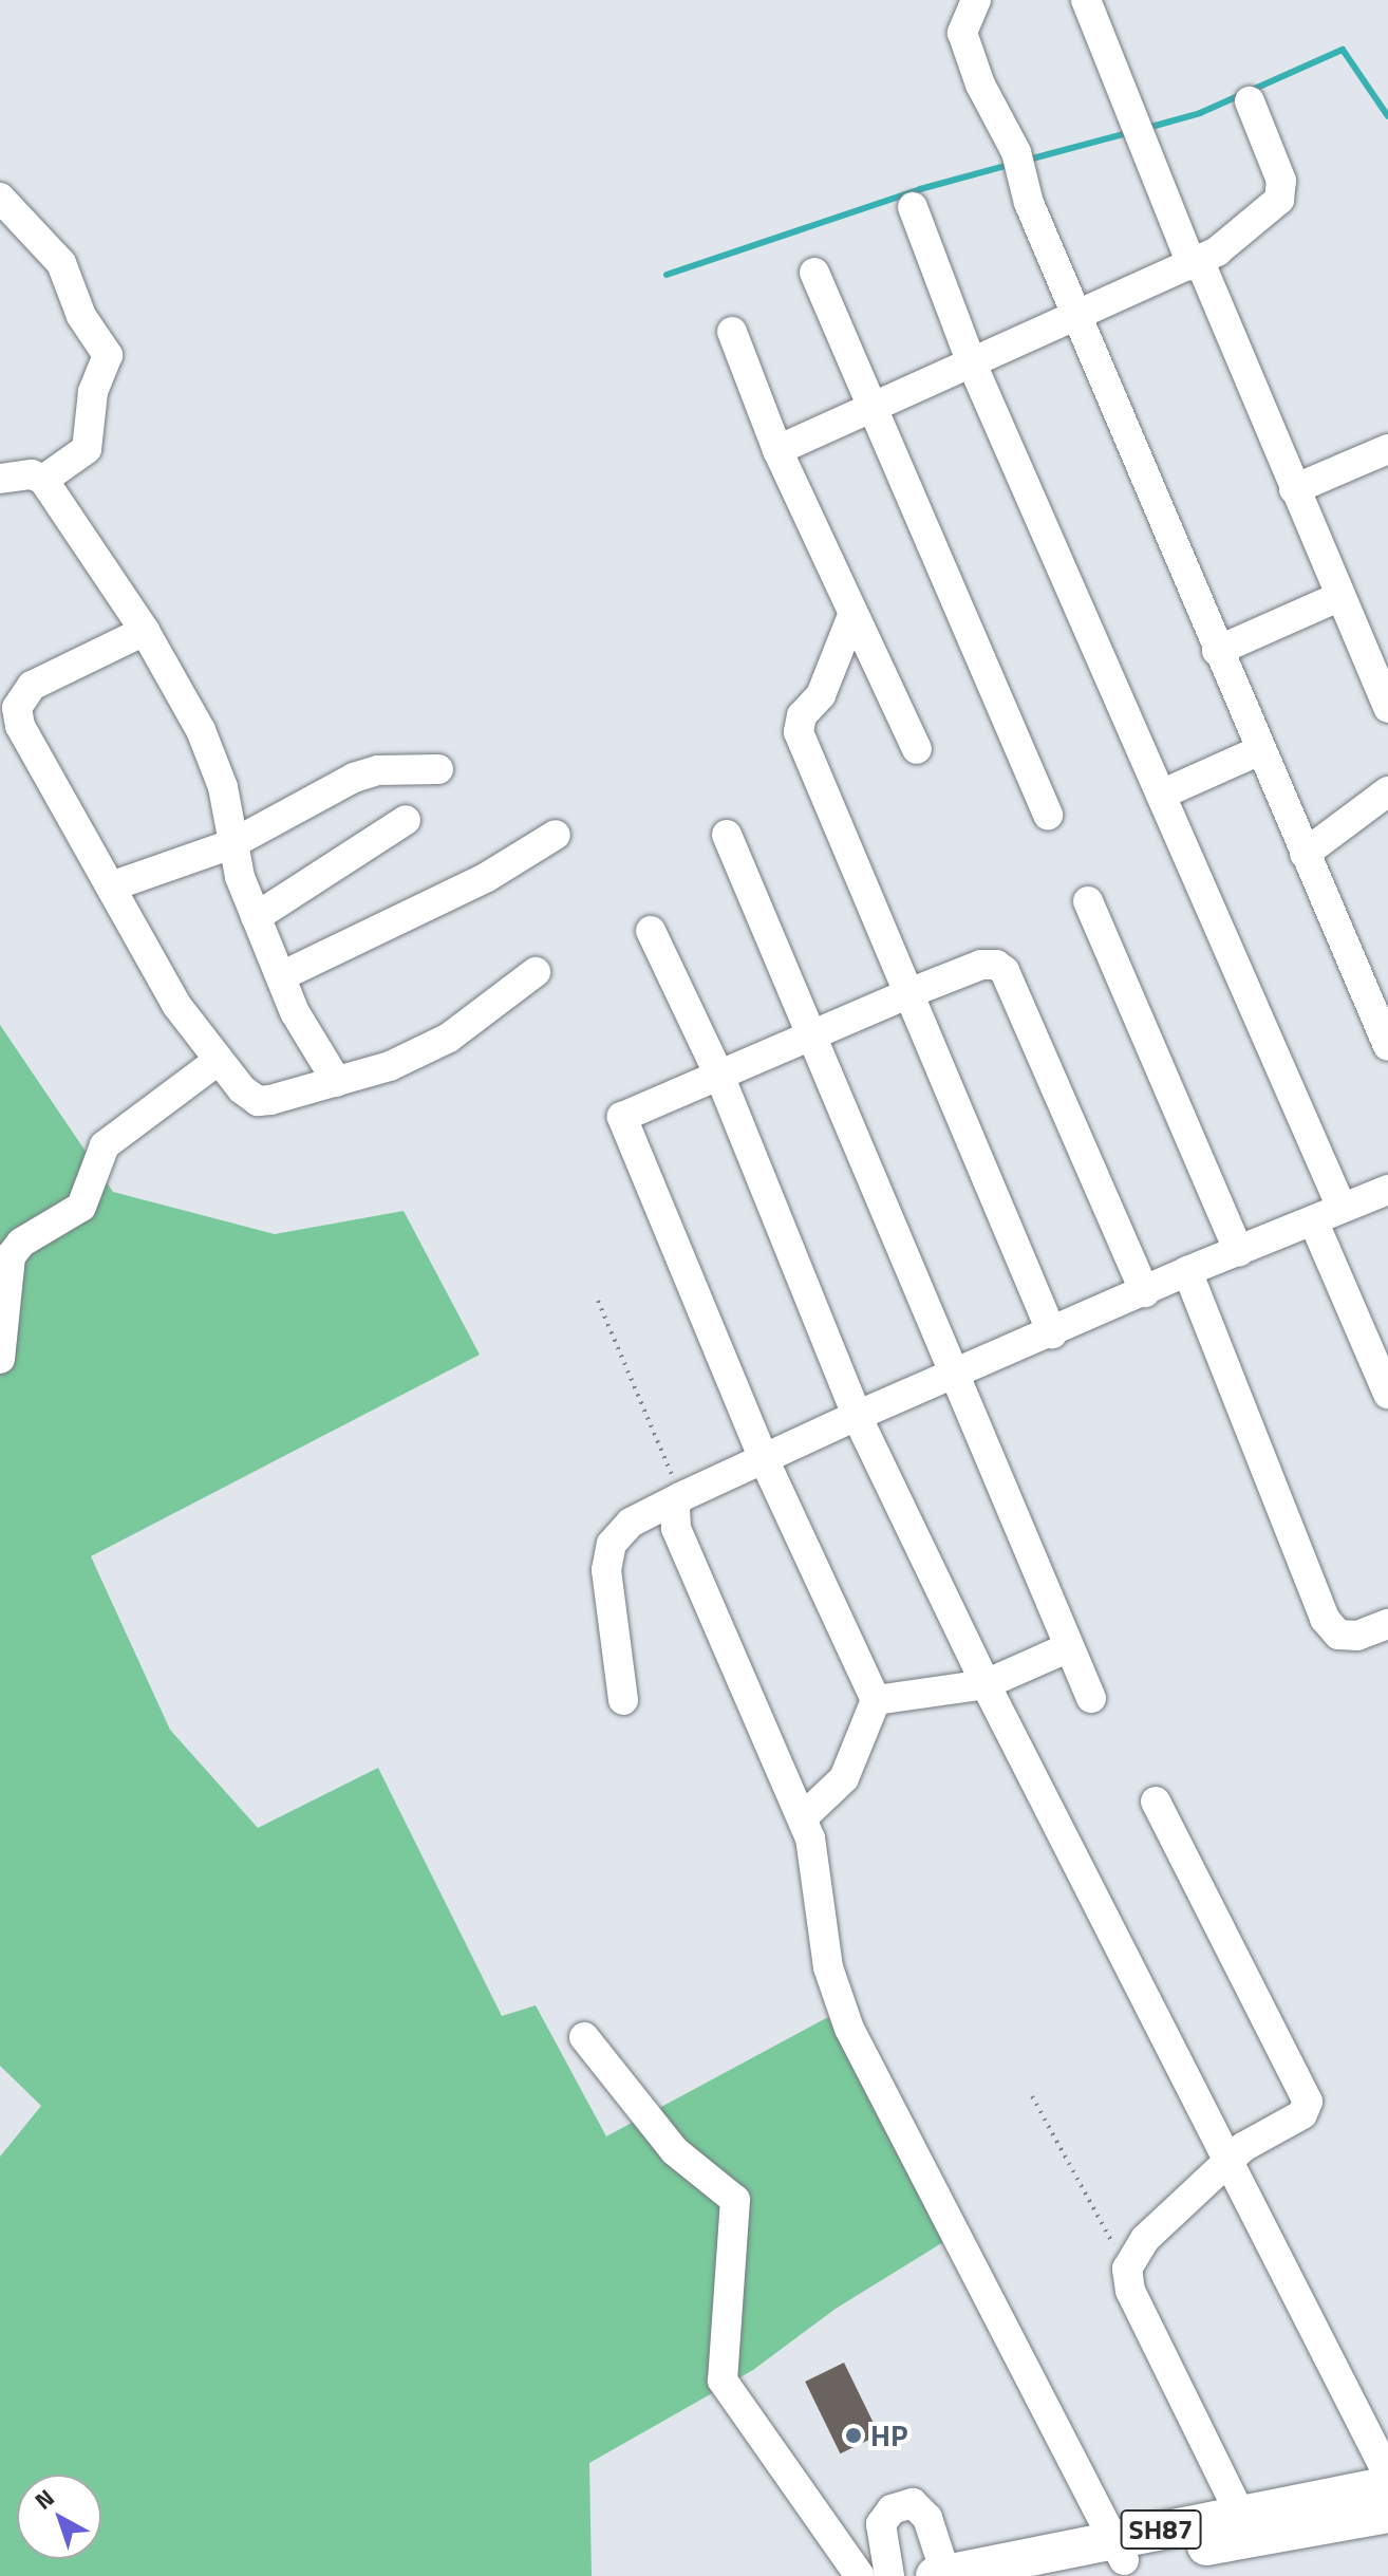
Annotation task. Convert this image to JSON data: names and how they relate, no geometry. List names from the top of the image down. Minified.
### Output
{"streets":{"main road":["SH87"]},"places":["HP"],"north":"top left"}
